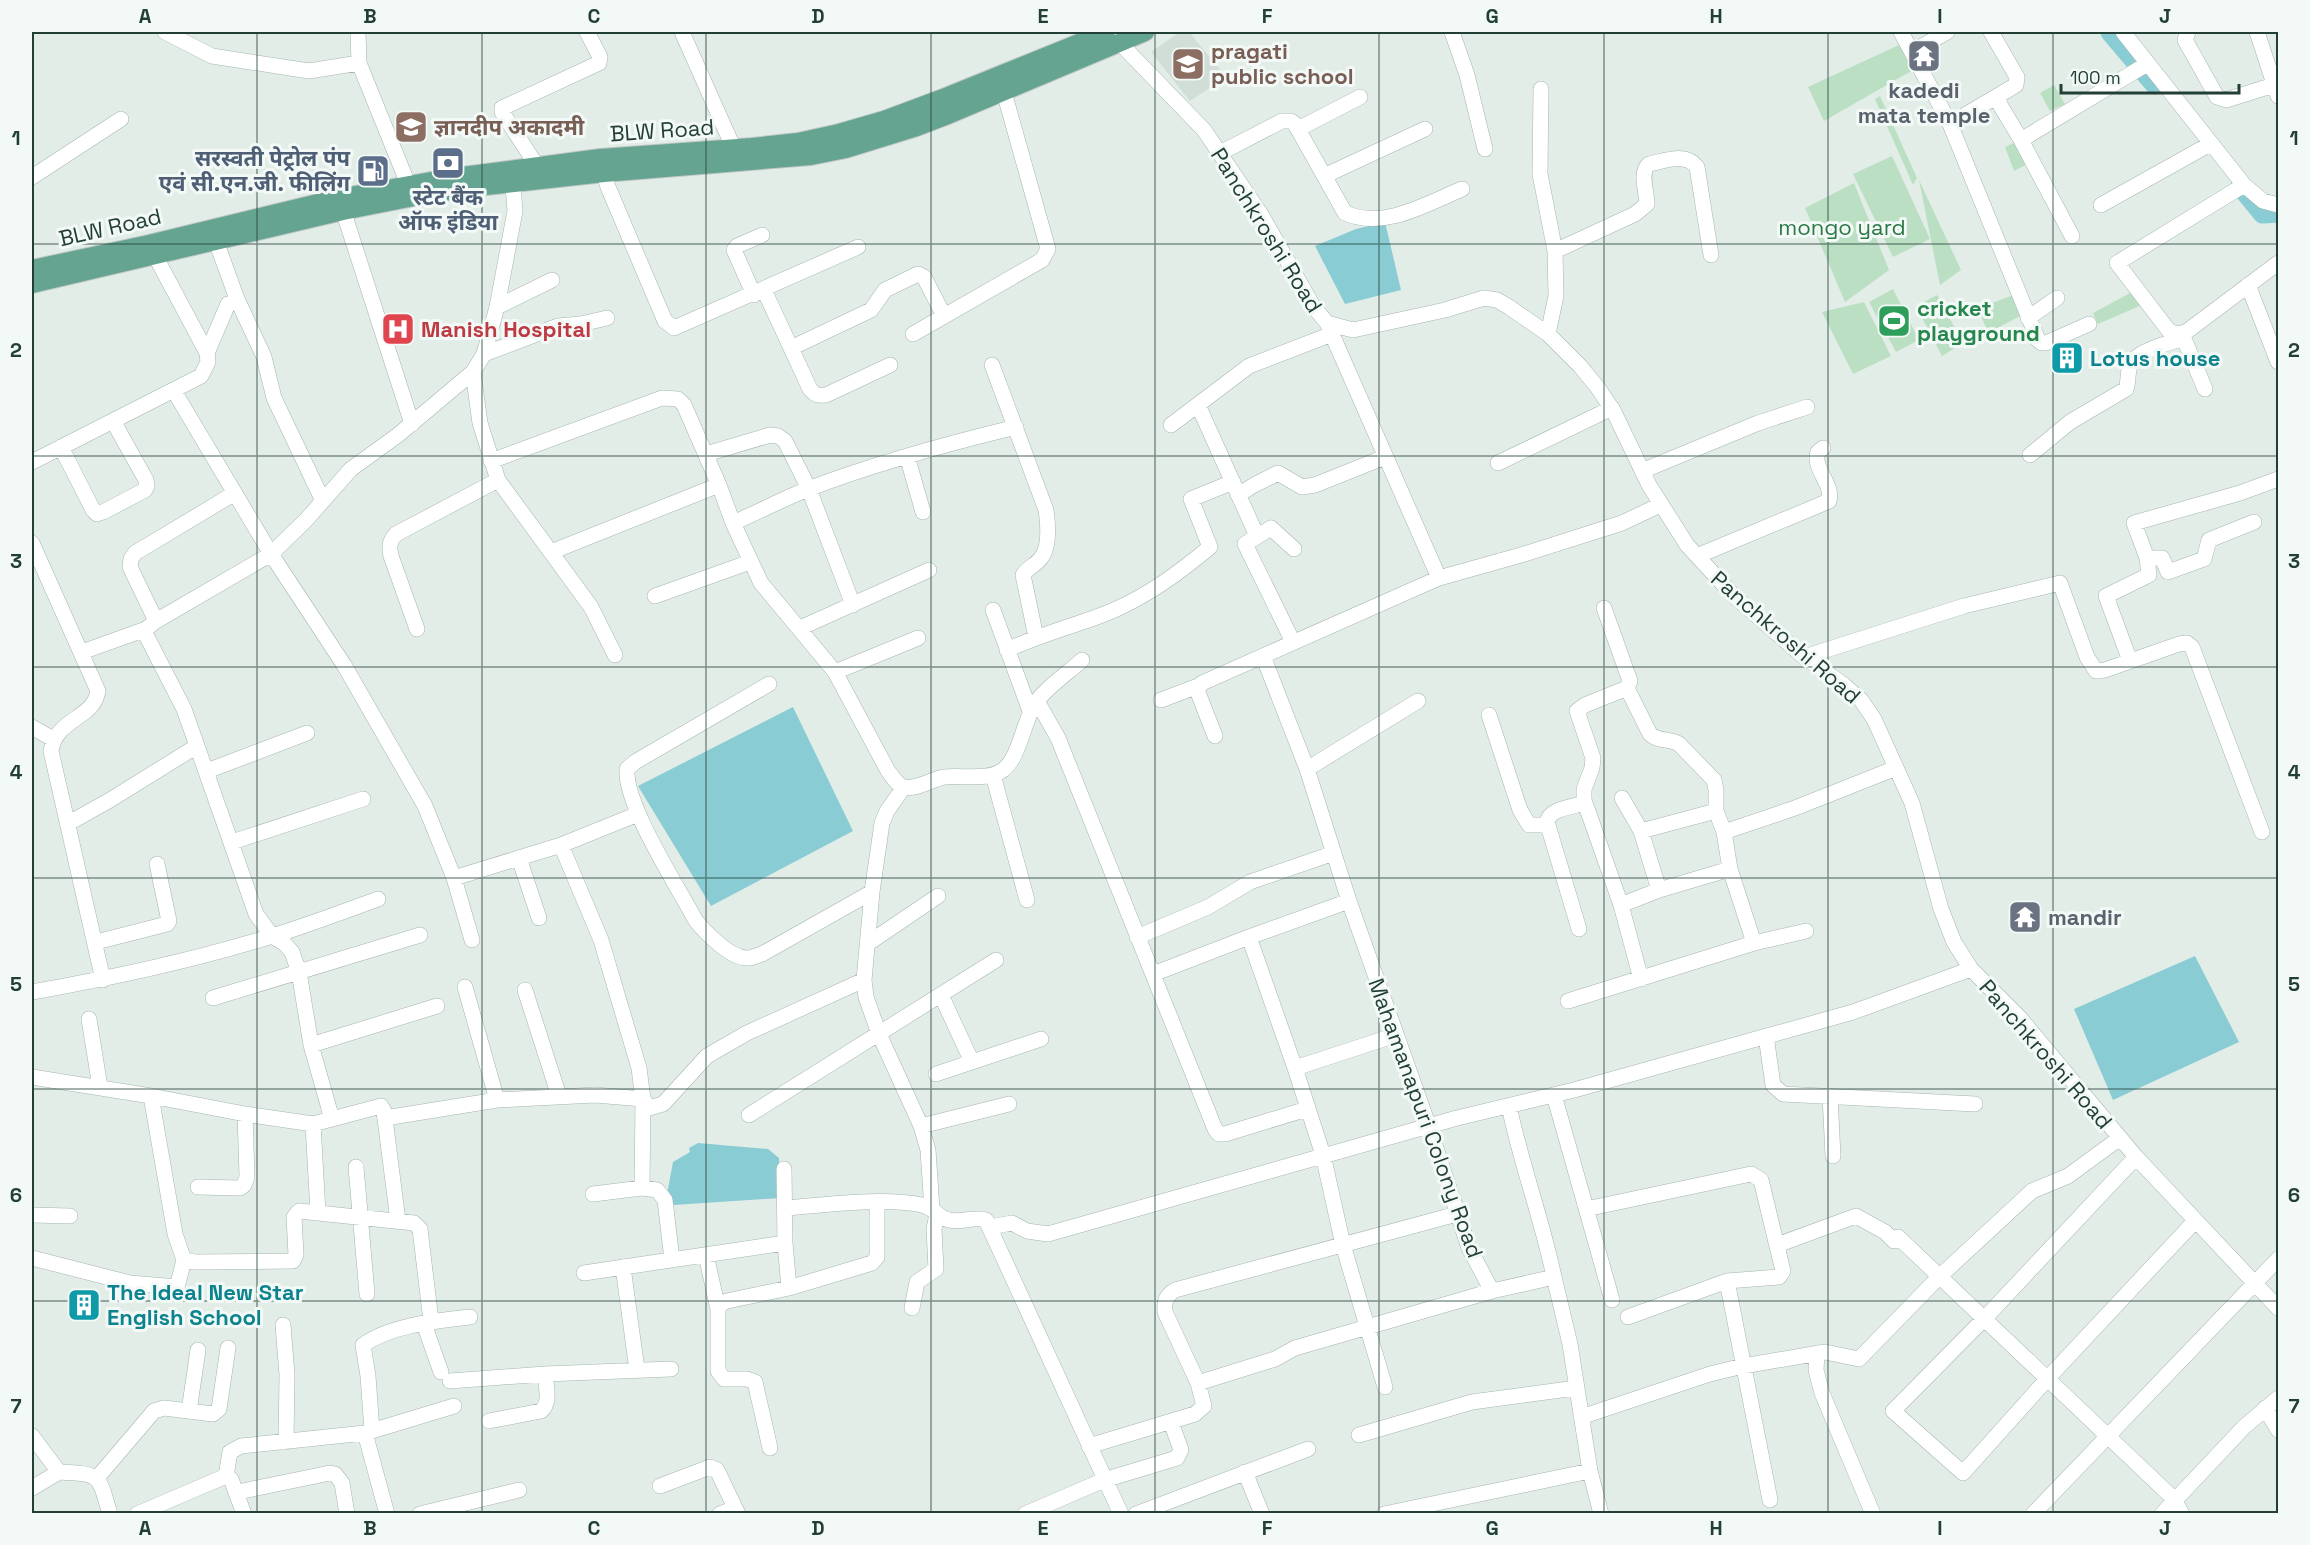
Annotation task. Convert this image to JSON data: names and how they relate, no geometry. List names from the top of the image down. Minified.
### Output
{"streets":{"main road":["BLW Road"],"street":["Panchkroshi Road","Mahamanapuri Colony Road"]},"crossings":[["BLW Road","Panchkroshi Road"]],"parks":["mongo yard"],"places":{"temple":["kadedi mata temple","mandir"],"school or university":["pragati public school","ज्ञानदीप अकादमी"],"bank":["स्टेट बैंक ऑफ इंडिया"],"fuel station":["सरस्वती पेट्रोल पंप एवं सी.एन.जी. फीलिंग"],"sports":["cricket playground"],"hospital":["Manish Hospital"],"building":["Lotus house","The Ideal New Star English School"]},"scale_bar":"100 m","grid":{"columns":["A","B","C","D","E","F","G","H","I","J"],"rows":["1","2","3","4","5","6","7"]}}
